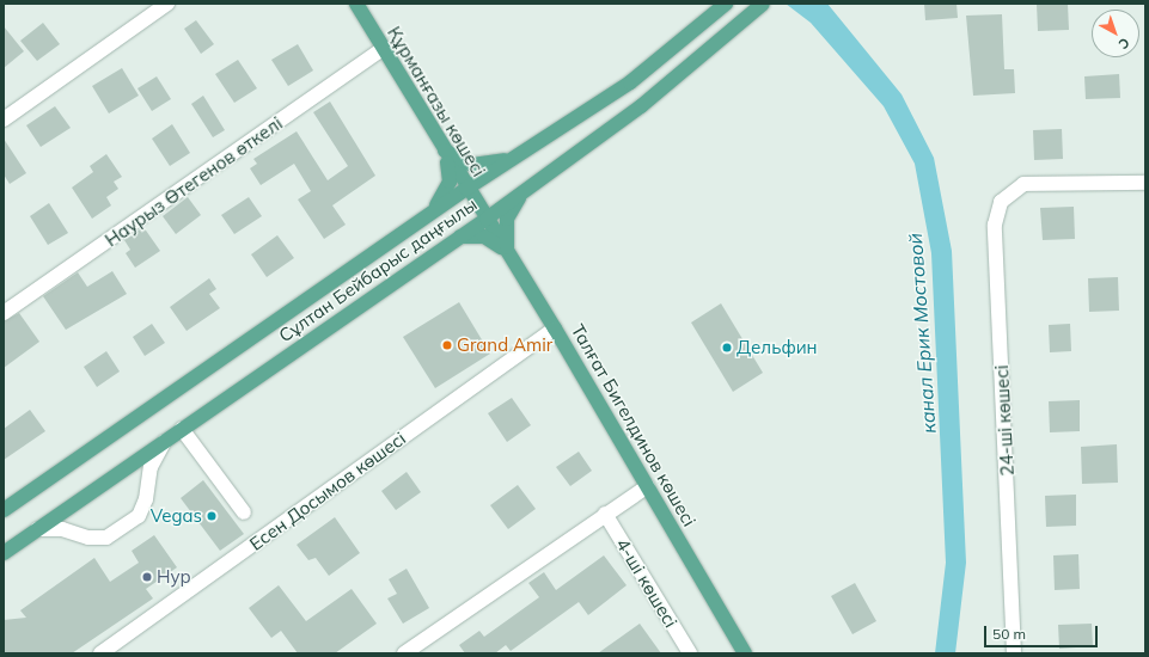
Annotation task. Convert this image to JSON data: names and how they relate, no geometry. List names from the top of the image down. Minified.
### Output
{"streets":{"main road":["Құрманғазы көшесі","Сұлтан Бейбарыс даңғылы","Талғат Бигелдинов көшесі"],"street":["Наурыз Өтегенов өткелі","24-ші көшесі","Есен Досымов көшесі","4-ші көшесі"]},"crossings":[["Құрманғазы көшесі","Наурыз Өтегенов өткелі"],["Құрманғазы көшесі","Сұлтан Бейбарыс даңғылы"],["Құрманғазы көшесі","Талғат Бигелдинов көшесі"],["Сұлтан Бейбарыс даңғылы","Талғат Бигелдинов көшесі"],["Талғат Бигелдинов көшесі","Есен Досымов көшесі"]],"water":["канал Ерик Мостовой"],"places":["Grand Amir","Дельфин","Vegas","Нур"],"scale_bar":"50 m","north":"bottom right"}
